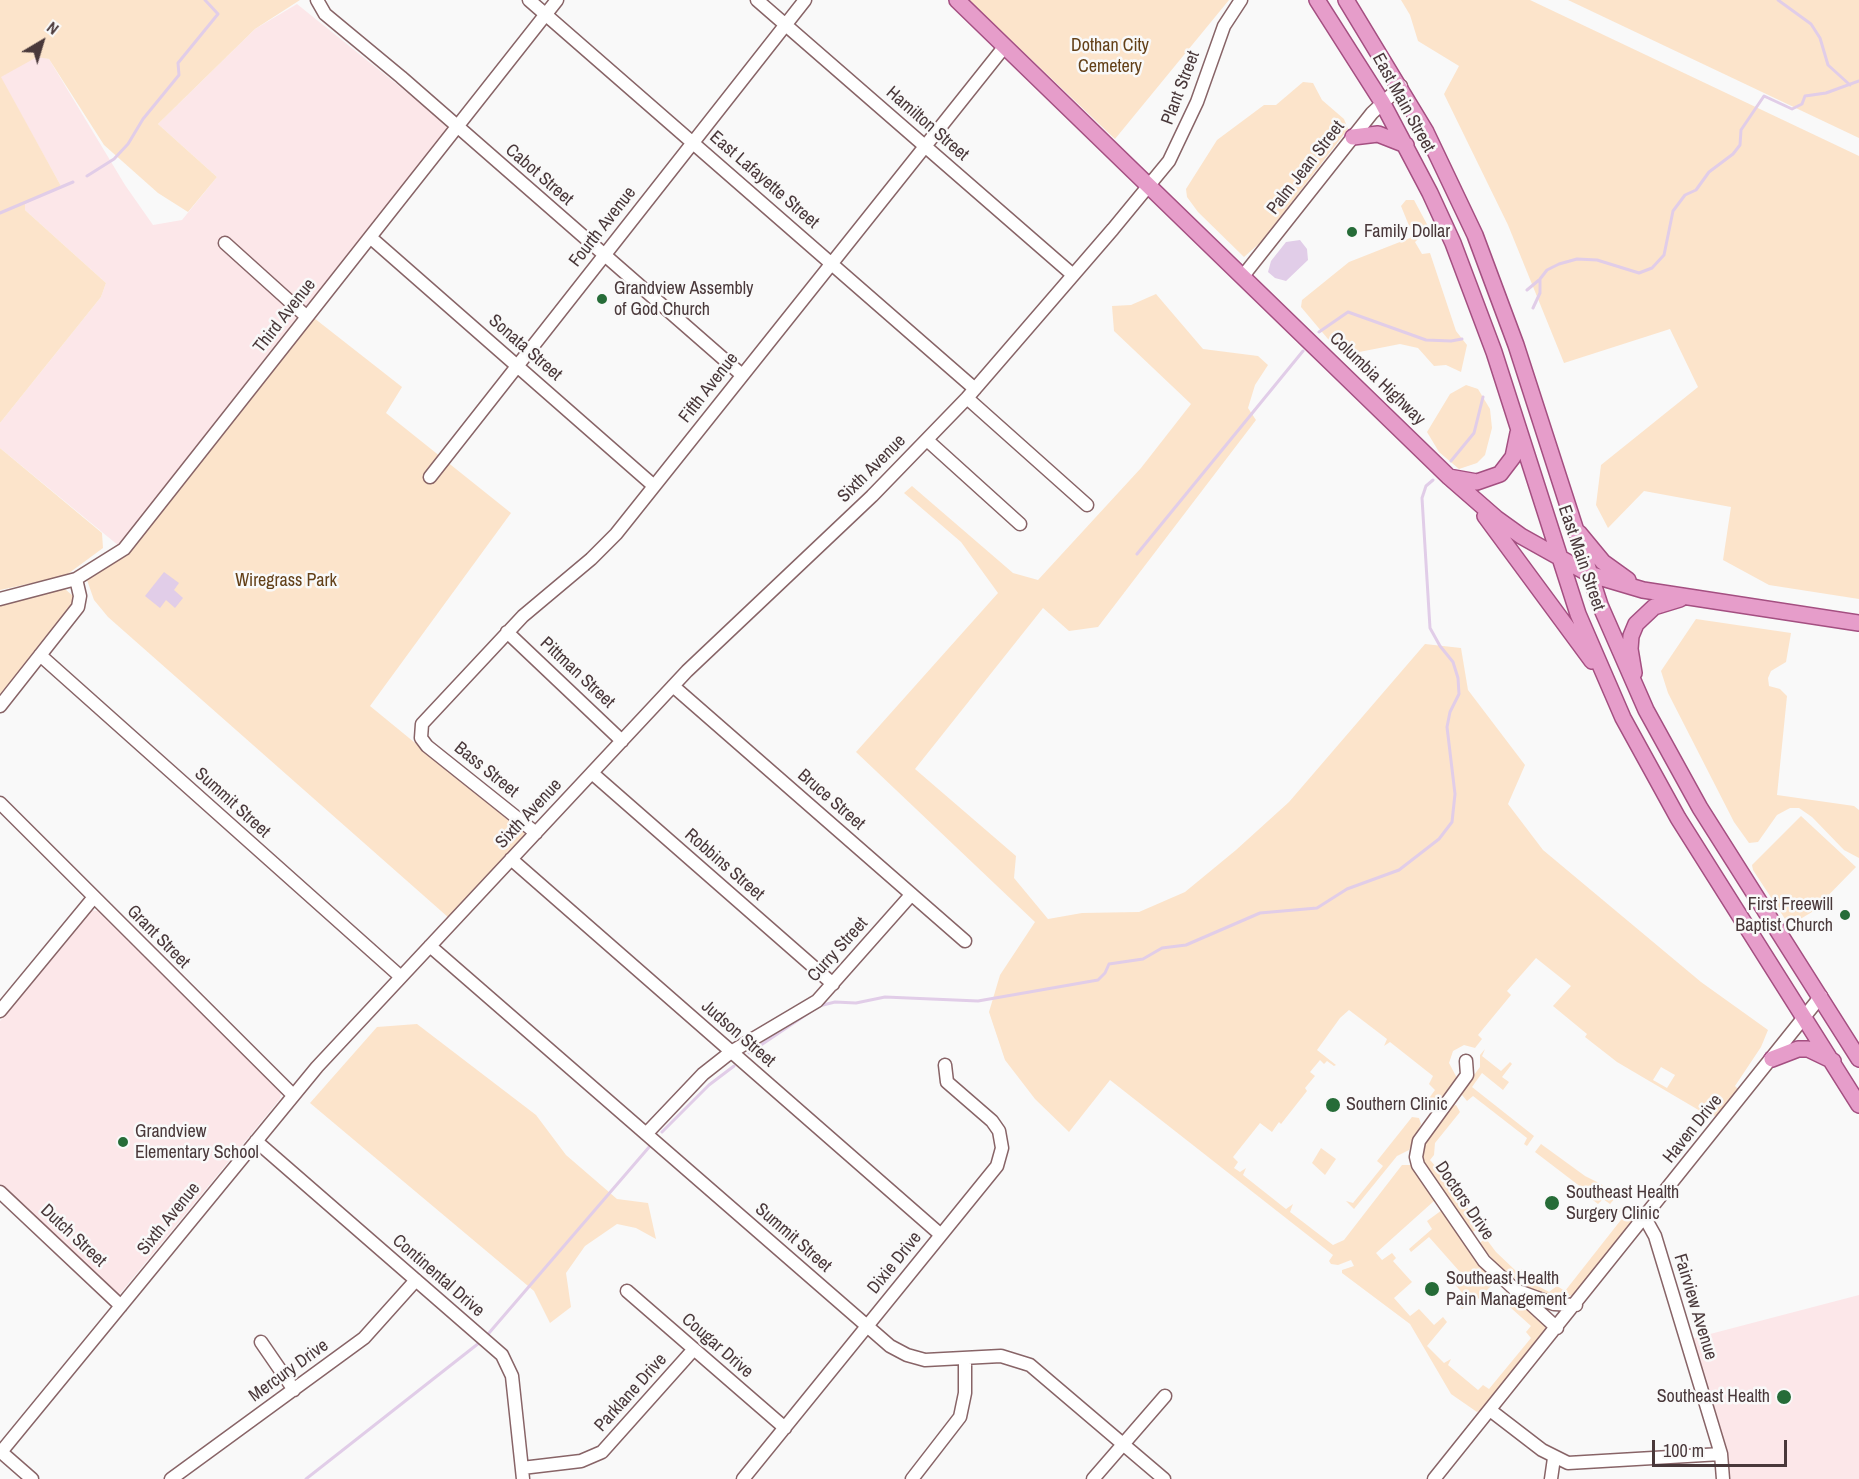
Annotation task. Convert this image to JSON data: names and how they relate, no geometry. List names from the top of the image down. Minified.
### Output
{"streets":{"main road":["East Main Street","Columbia Highway"],"street":["Plant Street","Hamilton Street","Palm Jean Street","Cabot Street","East Lafayette Street","Fourth Avenue","Third Avenue","Sonata Street","Fifth Avenue","Sixth Avenue","Pittman Street","Bass Street","Bruce Street","Summit Street","Robbins Street","Grant Street","Curry Street","Judson Street","Haven Drive","Doctors Drive","Dutch Street","Dixie Drive","Continental Drive","Fairview Avenue","Cougar Drive","Mercury Drive","Parklane Drive"]},"crossings":[["Plant Street","Columbia Highway"],["Plant Street","Sixth Avenue"],["East Main Street","Palm Jean Street"],["East Main Street","Columbia Highway"],["East Main Street","Haven Drive"],["Hamilton Street","Fourth Avenue"],["Hamilton Street","Fifth Avenue"],["Hamilton Street","Sixth Avenue"],["Palm Jean Street","Columbia Highway"],["Cabot Street","Fourth Avenue"],["Cabot Street","Third Avenue"],["Cabot Street","Fifth Avenue"],["East Lafayette Street","Fourth Avenue"],["East Lafayette Street","Third Avenue"],["East Lafayette Street","Fifth Avenue"],["East Lafayette Street","Sixth Avenue"],["Fourth Avenue","Sonata Street"],["Third Avenue","Sonata Street"],["Sonata Street","Fifth Avenue"],["Columbia Highway","Fifth Avenue"],["Fifth Avenue","Pittman Street"],["Fifth Avenue","Bass Street"],["Sixth Avenue","Pittman Street"],["Sixth Avenue","Bass Street"],["Sixth Avenue","Bruce Street"],["Sixth Avenue","Summit Street"],["Sixth Avenue","Robbins Street"],["Sixth Avenue","Grant Street"],["Sixth Avenue","Judson Street"],["Sixth Avenue","Dutch Street"],["Sixth Avenue","Continental Drive"],["Bruce Street","Curry Street"],["Summit Street","Curry Street"],["Summit Street","Dixie Drive"],["Robbins Street","Curry Street"],["Curry Street","Judson Street"],["Judson Street","Dixie Drive"],["Haven Drive","Doctors Drive"],["Haven Drive","Fairview Avenue"],["Dixie Drive","Cougar Drive"],["Continental Drive","Mercury Drive"],["Continental Drive","Parklane Drive"],["Cougar Drive","Parklane Drive"]],"parks":["Dothan City Cemetery","Wiregrass Park"],"places":["Family Dollar","Grandview Assembly of God Church","First Freewill Baptist Church","Southern Clinic","Grandview Elementary School","Southeast Health Surgery Clinic","Southeast Health Pain Management","Southeast Health"],"scale_bar":"100 m","north":"top right"}
